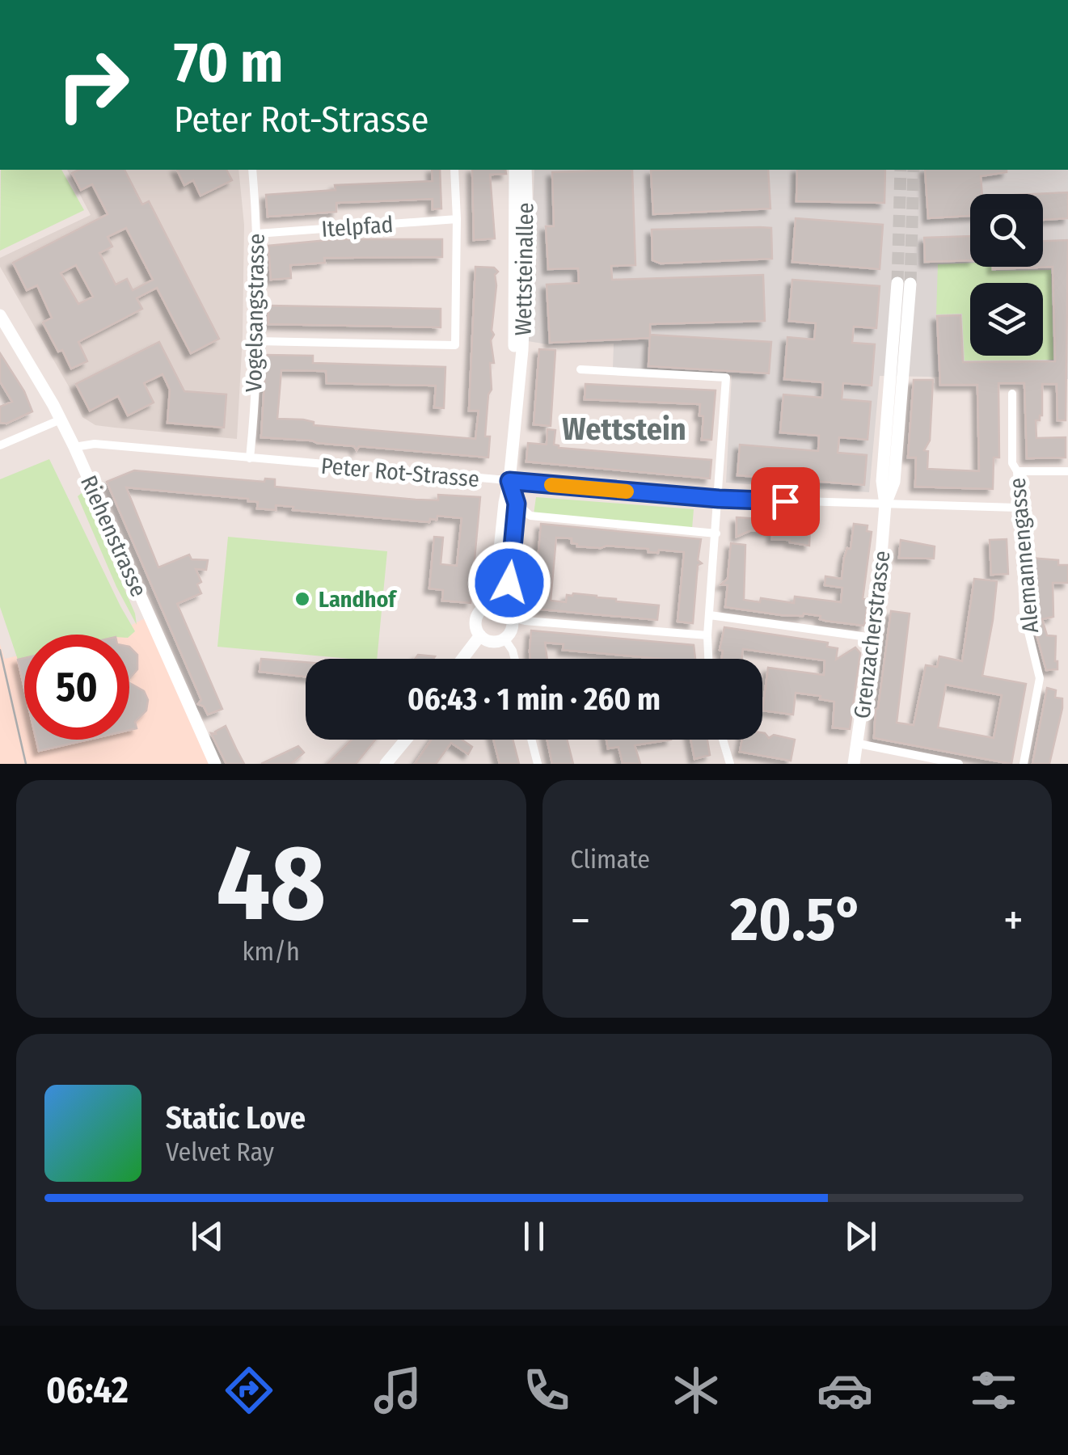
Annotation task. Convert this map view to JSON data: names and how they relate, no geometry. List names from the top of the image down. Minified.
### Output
{"streets":{"main road":["Wettsteinallee","Riehenstrasse","Grenzacherstrasse"],"street":["Itelpfad","Vogelsangstrasse","Peter Rot-Strasse","Alemannengasse"]},"crossings":[["Itelpfad","Vogelsangstrasse"],["Wettsteinallee","Peter Rot-Strasse"],["Vogelsangstrasse","Peter Rot-Strasse"],["Peter Rot-Strasse","Riehenstrasse"],["Peter Rot-Strasse","Alemannengasse"],["Peter Rot-Strasse","Grenzacherstrasse"]],"districts":["Wettstein"],"places":["Landhof"],"page":{"turn":["70 m","Peter Rot-Strasse"],"limit":"50","trip":"06:43 · 1 min · 260 m","tile":[["48","km/h"],"Climate"],"heat":["−","20.5°","+"],"song":["Static Love","Velvet Ray"],"tabs":"06:42"}}
